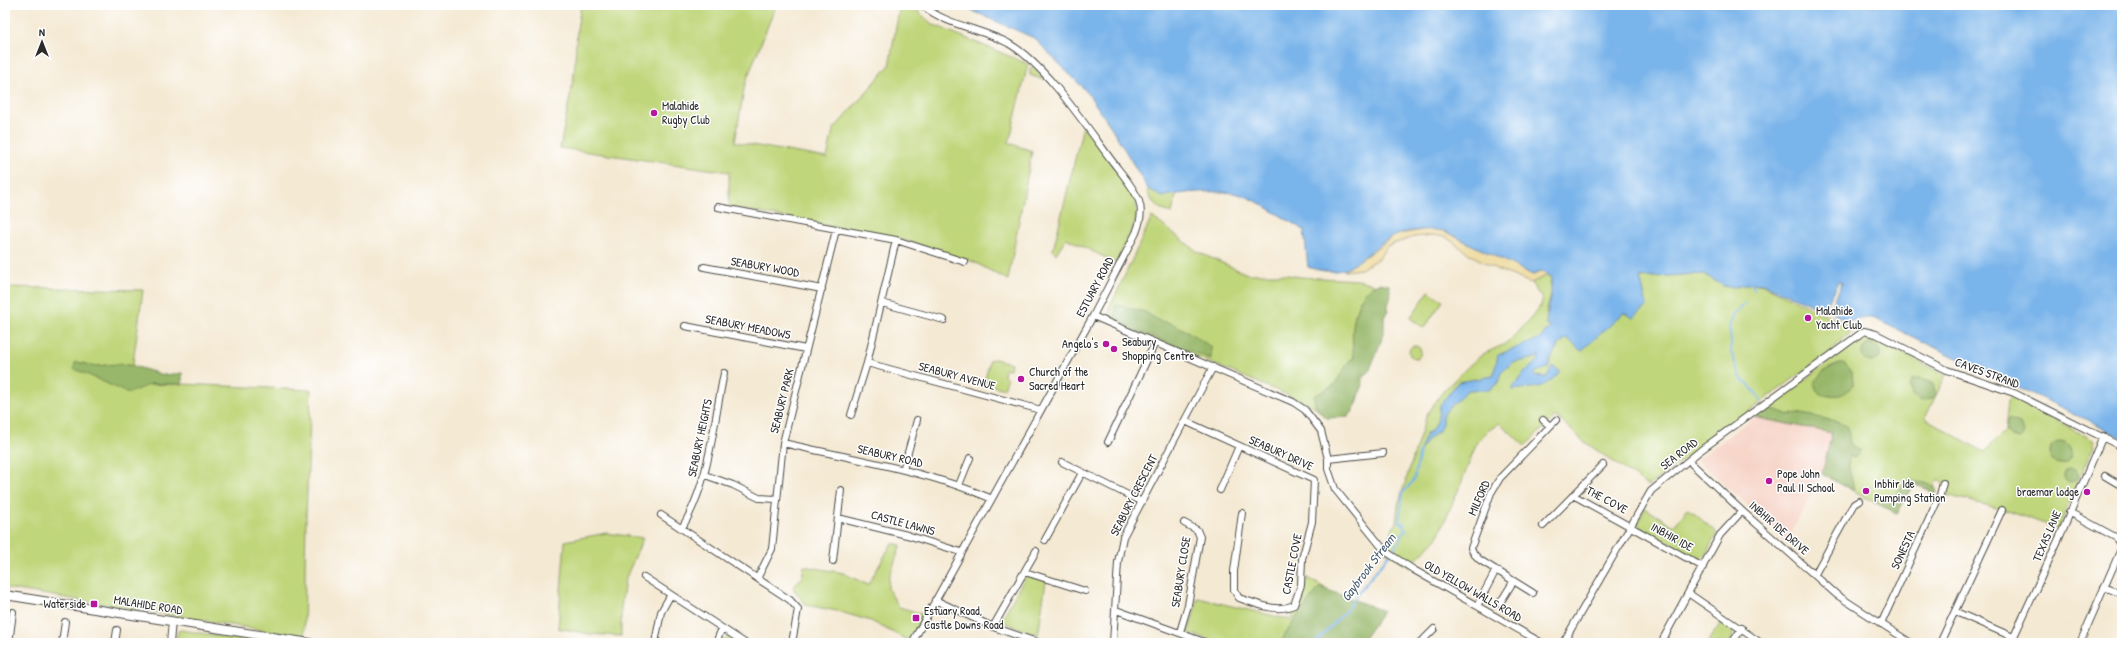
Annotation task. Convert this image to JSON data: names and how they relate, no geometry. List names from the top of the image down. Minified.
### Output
{"streets":{"main road":["MALAHIDE ROAD"],"street":["SEABURY WOOD","ESTUARY ROAD","SEABURY MEADOWS","CAVES STRAND","SEABURY AVENUE","SEABURY PARK","SEABURY HEIGHTS","SEABURY DRIVE","SEA ROAD","SEABURY ROAD","SEABURY CRESCENT","MILFORD","THE COVE","CASTLE LAWNS","INBHIR IDE DRIVE","TEXAS LANE","INBHIR IDE","SONESTA","CASTLE COVE","SEABURY CLOSE","OLD YELLOW WALLS ROAD"]},"crossings":[["SEABURY WOOD","SEABURY PARK"],["ESTUARY ROAD","SEABURY AVENUE"],["ESTUARY ROAD","SEABURY ROAD"],["ESTUARY ROAD","CASTLE LAWNS"],["SEABURY MEADOWS","SEABURY PARK"],["CAVES STRAND","SEA ROAD"],["CAVES STRAND","TEXAS LANE"],["SEABURY PARK","SEABURY ROAD"],["SEABURY DRIVE","SEABURY CRESCENT"],["SEABURY DRIVE","CASTLE COVE"],["SEA ROAD","THE COVE"],["SEA ROAD","INBHIR IDE"],["THE COVE","INBHIR IDE"],["INBHIR IDE DRIVE","SONESTA"]],"water":["Gaybrook Stream"],"places":{"other":["Malahide Rugby Club","Malahide Yacht Club","Angelo's","Seabury Shopping Centre","Church of the Sacred Heart","Pope John Paul II School","Inbhir Ide Pumping Station","braemar lodge"],"transit":["Waterside","Estuary Road, Castle Downs Road"]},"north":"top"}
